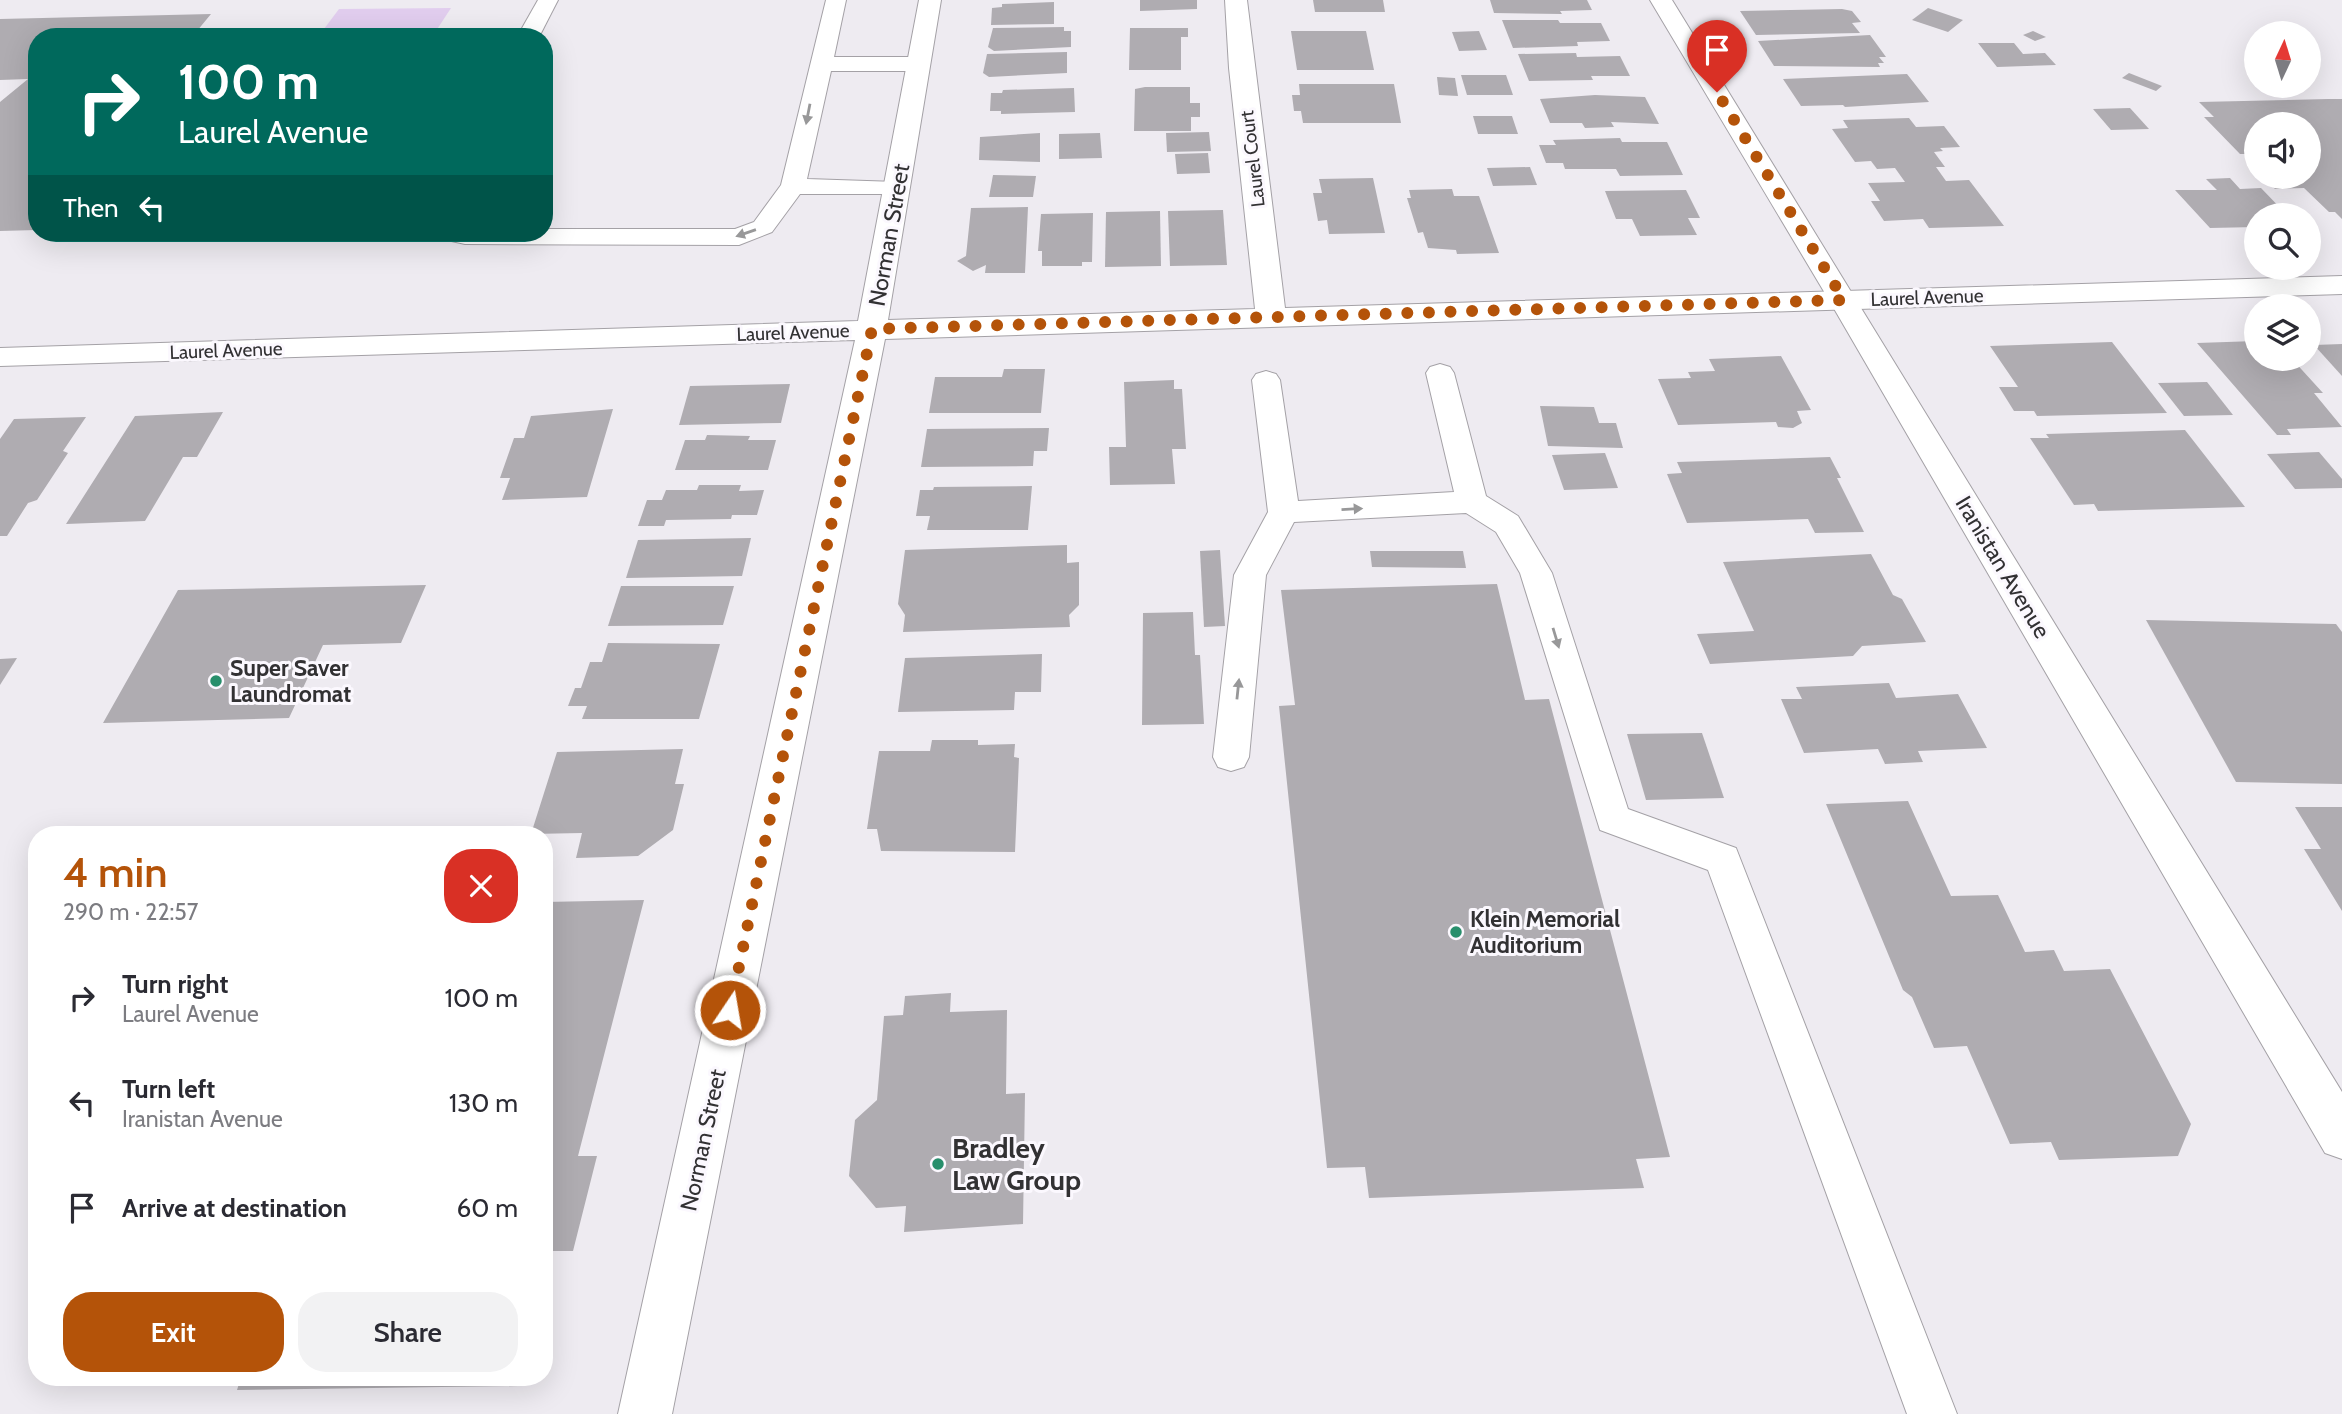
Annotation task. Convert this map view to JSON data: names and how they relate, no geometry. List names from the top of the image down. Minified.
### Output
{"streets":{"street":["Laurel Court","Norman Street","Laurel Avenue","Iranistan Avenue"]},"crossings":[["Laurel Court","Laurel Avenue"],["Norman Street","Laurel Avenue"],["Laurel Avenue","Iranistan Avenue"]],"places":["Super Saver Laundromat","Klein Memorial Auditorium","Bradley Law Group"],"north":"top","page":{"turn":["100 m","Laurel Avenue"],"then":"Then","heading":["4 min","290 m · 22:57"],"list":[{"name":"Turn right","note":"Laurel Avenue","value":"100 m"},{"name":"Turn left","note":"Iranistan Avenue","value":"130 m"},{"name":"Arrive at destination","value":"60 m"}],"buttons":["Exit","Share"]}}
